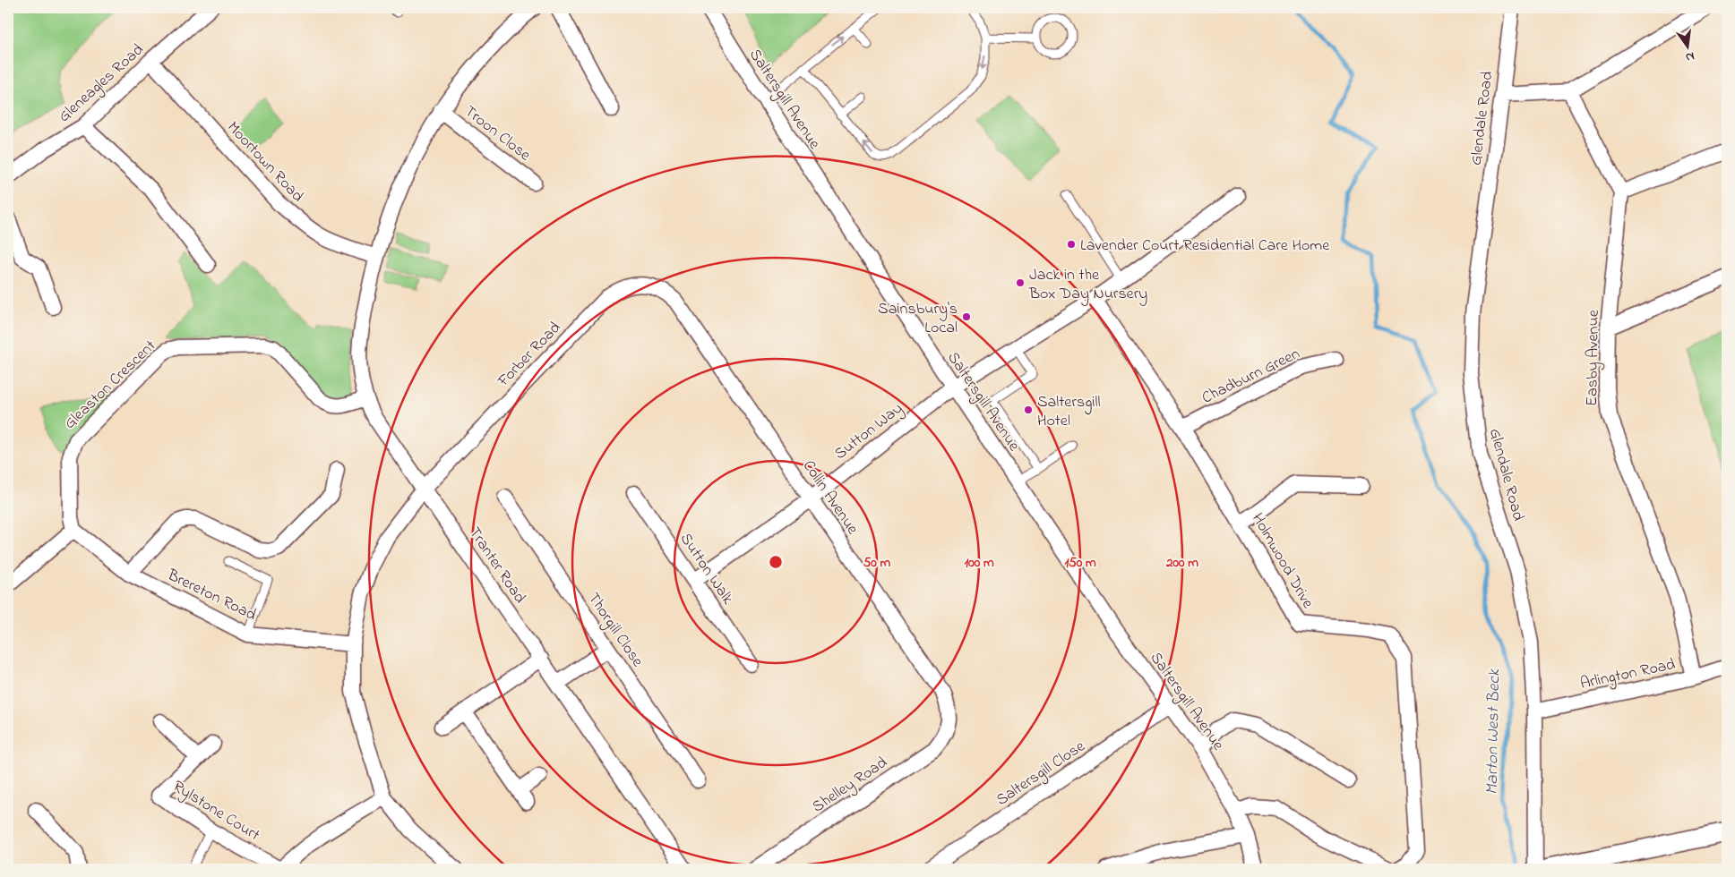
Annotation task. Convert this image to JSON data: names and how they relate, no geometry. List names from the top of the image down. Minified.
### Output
{"streets":{"street":["Gleneagles Road","Saltersgill Avenue","Glendale Road","Troon Close","Moortown Road","Forber Road","Easby Avenue","Chadburn Green","Gleaston Crescent","Sutton Way","Collin Avenue","Holmwood Drive","Tranter Road","Sutton Walk","Brereton Road","Thorgill Close","Arlington Road","Saltersgill Close","Shelley Road","Rylstone Court"]},"crossings":[["Gleneagles Road","Moortown Road"],["Saltersgill Avenue","Sutton Way"],["Saltersgill Avenue","Saltersgill Close"],["Glendale Road","Arlington Road"],["Troon Close","Tranter Road"],["Moortown Road","Tranter Road"],["Forber Road","Collin Avenue"],["Forber Road","Tranter Road"],["Forber Road","Brereton Road"],["Easby Avenue","Arlington Road"],["Chadburn Green","Holmwood Drive"],["Gleaston Crescent","Tranter Road"],["Gleaston Crescent","Brereton Road"],["Sutton Way","Collin Avenue"],["Sutton Way","Holmwood Drive"],["Sutton Way","Sutton Walk"],["Collin Avenue","Shelley Road"]],"water":["Marton West Beck"],"places":["Lavender Court Residential Care Home","Jack in the Box Day Nursery","Sainsbury's Local","Saltersgill Hotel"],"north":"bottom","rings":["50 m","100 m","150 m","200 m"]}
